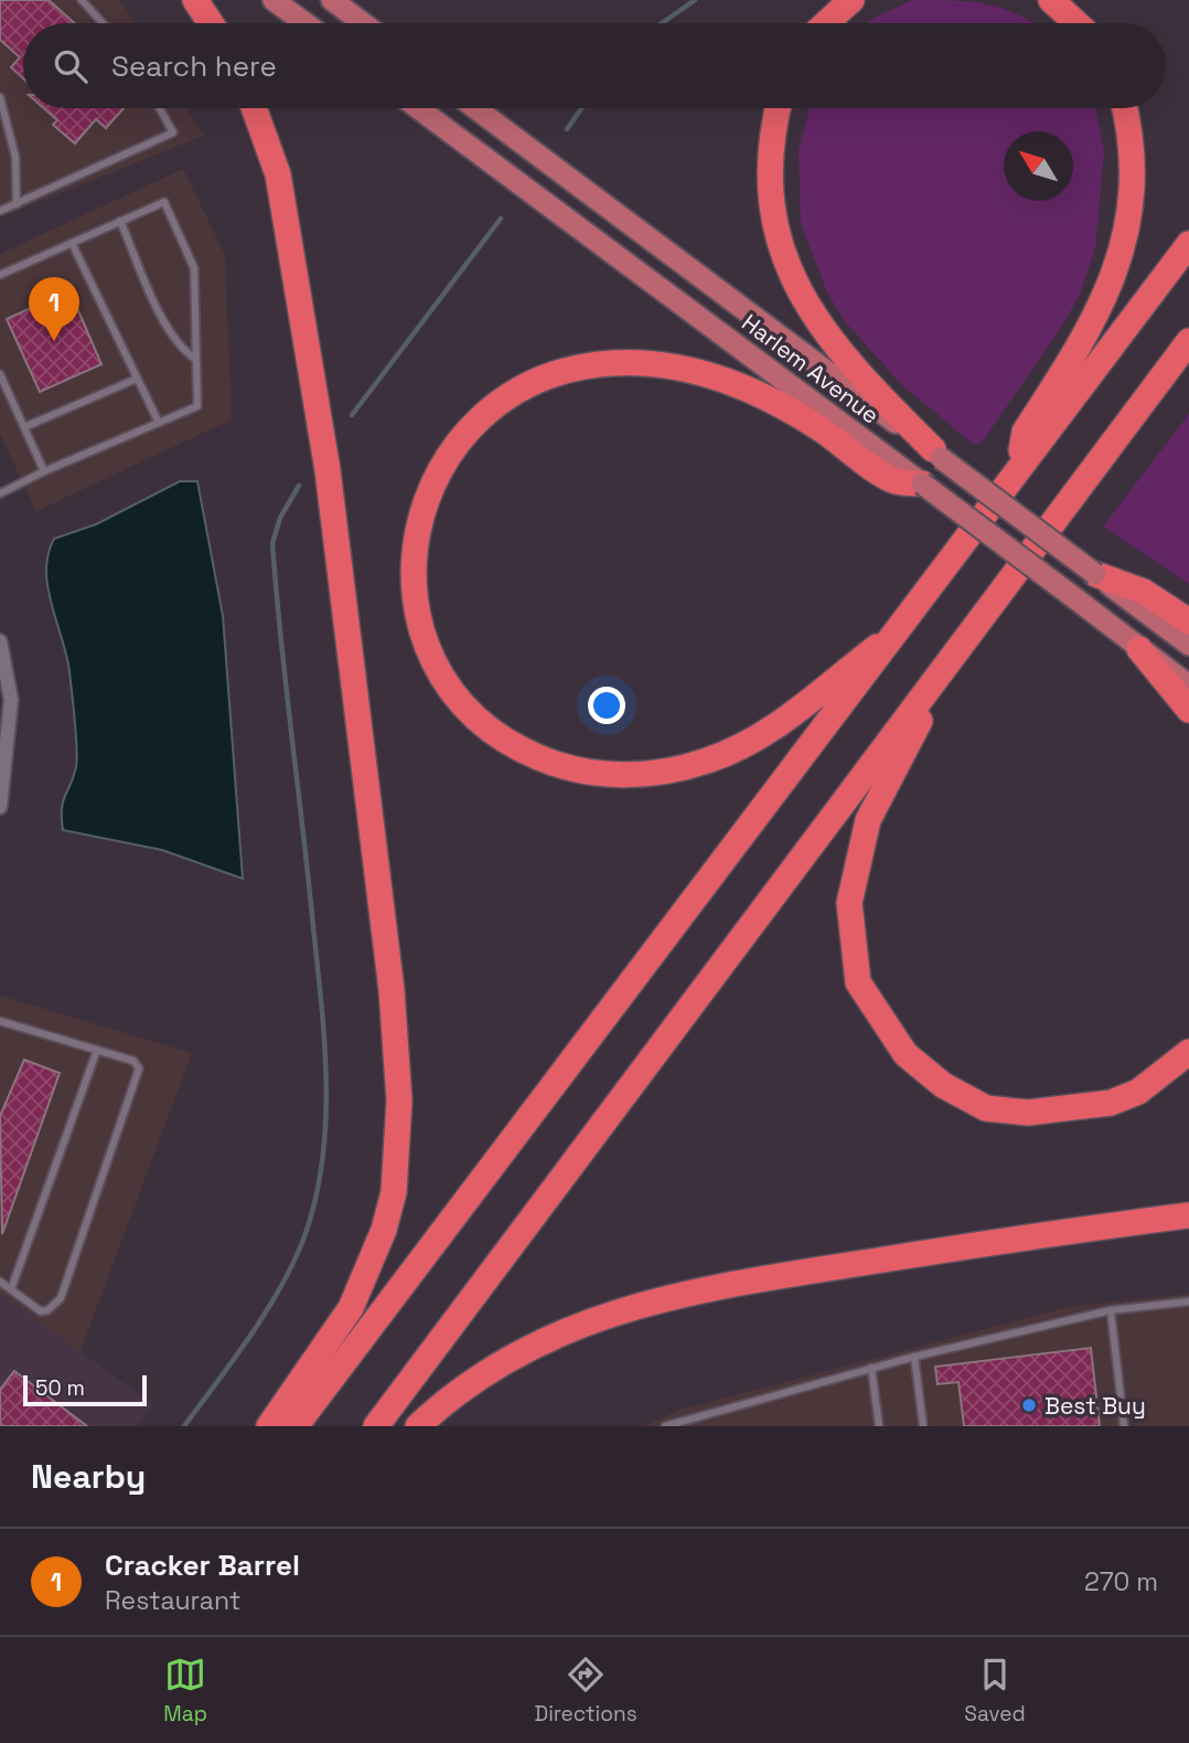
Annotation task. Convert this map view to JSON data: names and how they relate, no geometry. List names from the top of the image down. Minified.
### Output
{"streets":{"main road":["Harlem Avenue"]},"places":["Best Buy"],"scale_bar":"50 m","north":"top left","page":{"search":"Search here","pins":"1","scale":"50 m","heading":"Nearby","list":[{"mark":"1","name":"Cracker Barrel","note":"Restaurant","value":"270 m"}],"nav":["Map","Directions","Saved"]}}
